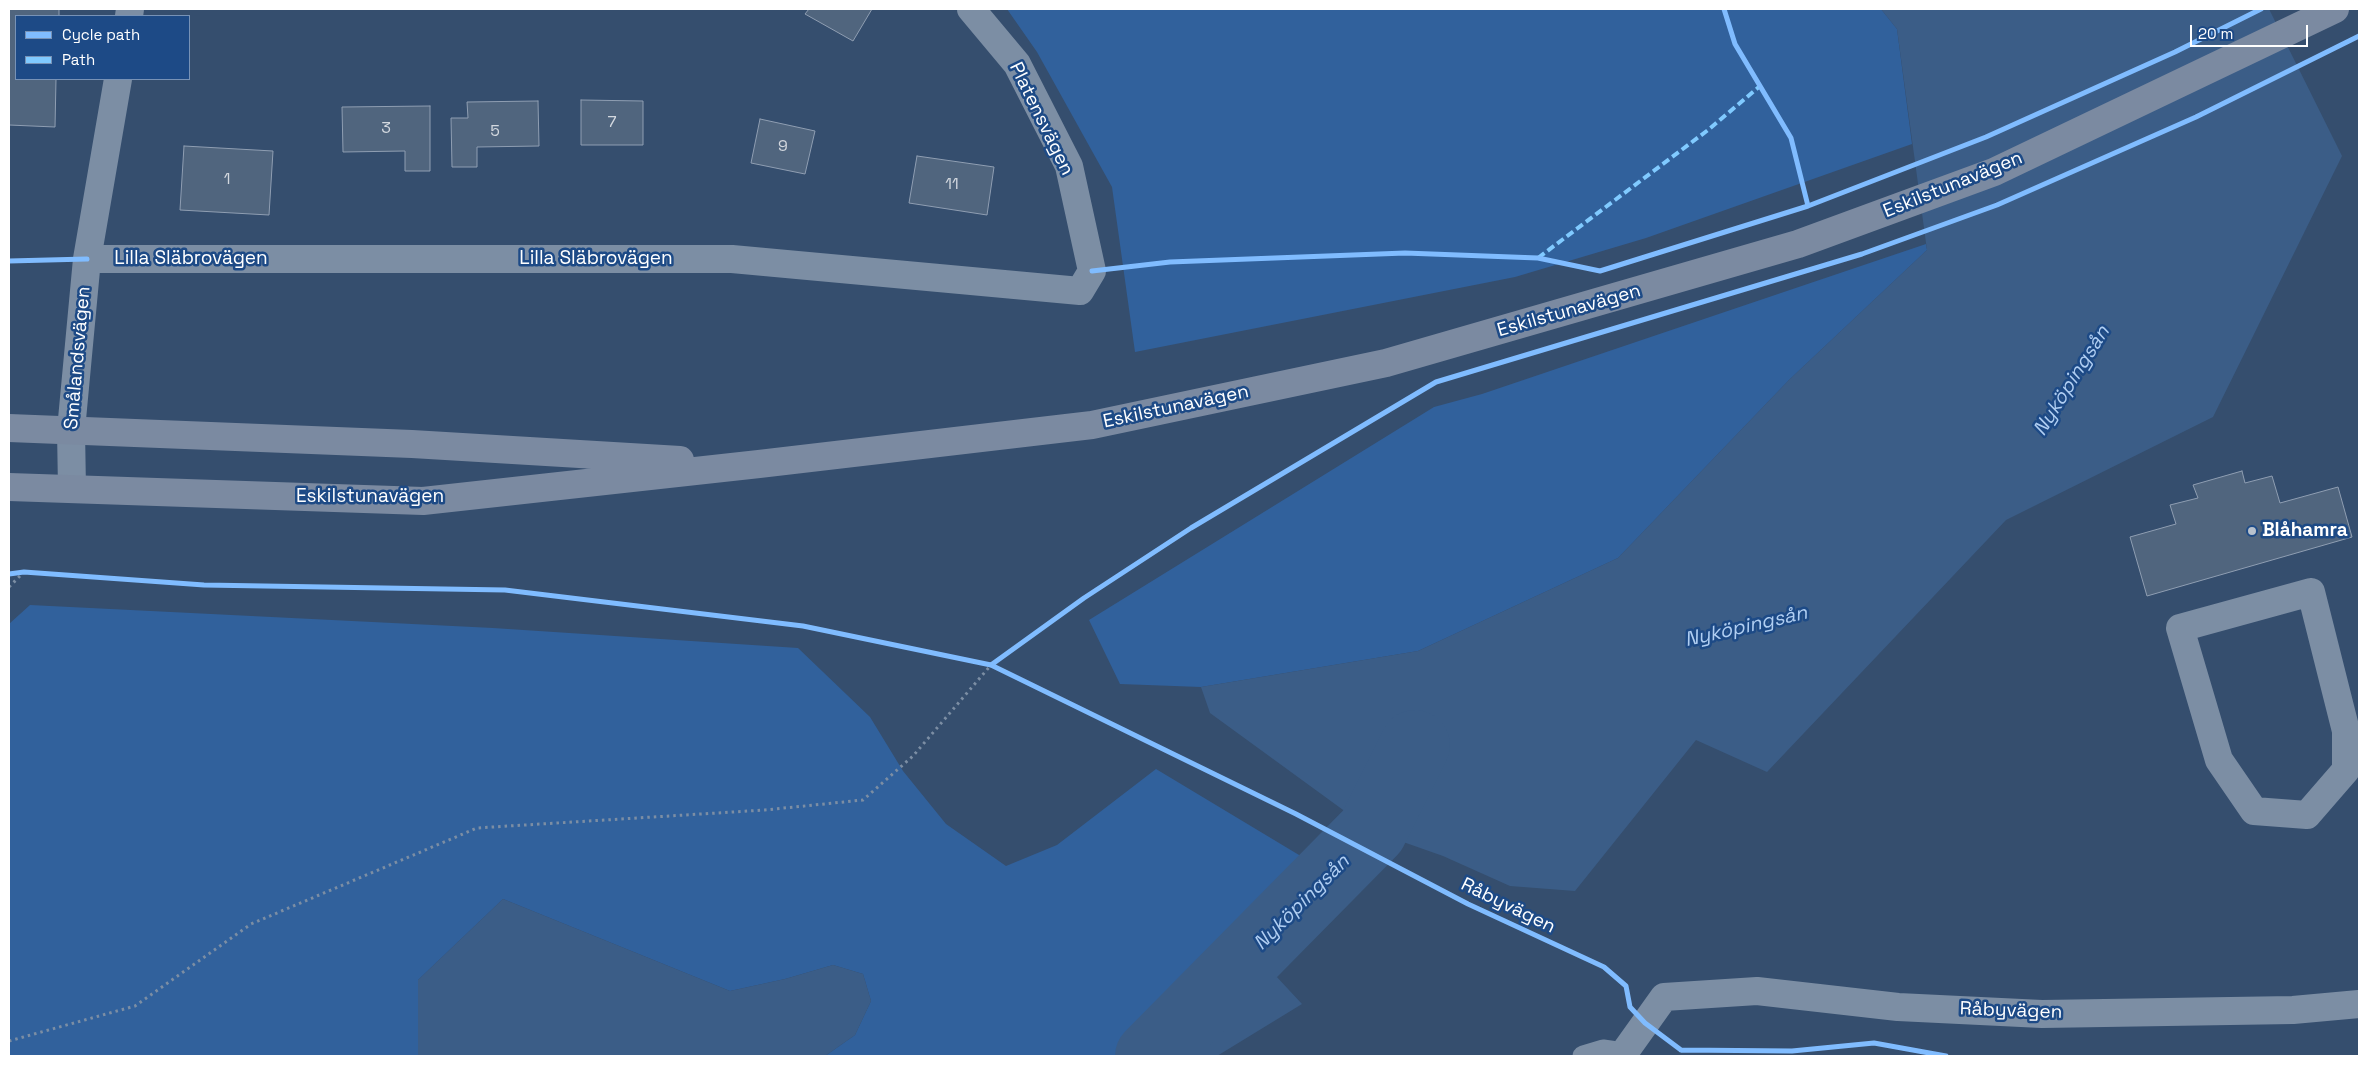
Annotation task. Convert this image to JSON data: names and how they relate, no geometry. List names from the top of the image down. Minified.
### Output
{"streets":{"main road":["Eskilstunavägen"],"street":["Platensvägen","Lilla Släbrovägen","Smålandsvägen","Råbyvägen"]},"crossings":[["Platensvägen","Lilla Släbrovägen"],["Eskilstunavägen","Smålandsvägen"],["Lilla Släbrovägen","Smålandsvägen"]],"water":["Nyköpingsån"],"places":["Blåhamra"],"house_numbers":["7","3","5","9","1","11"],"legend":["Cycle path","Path"],"scale_bar":"20 m"}
